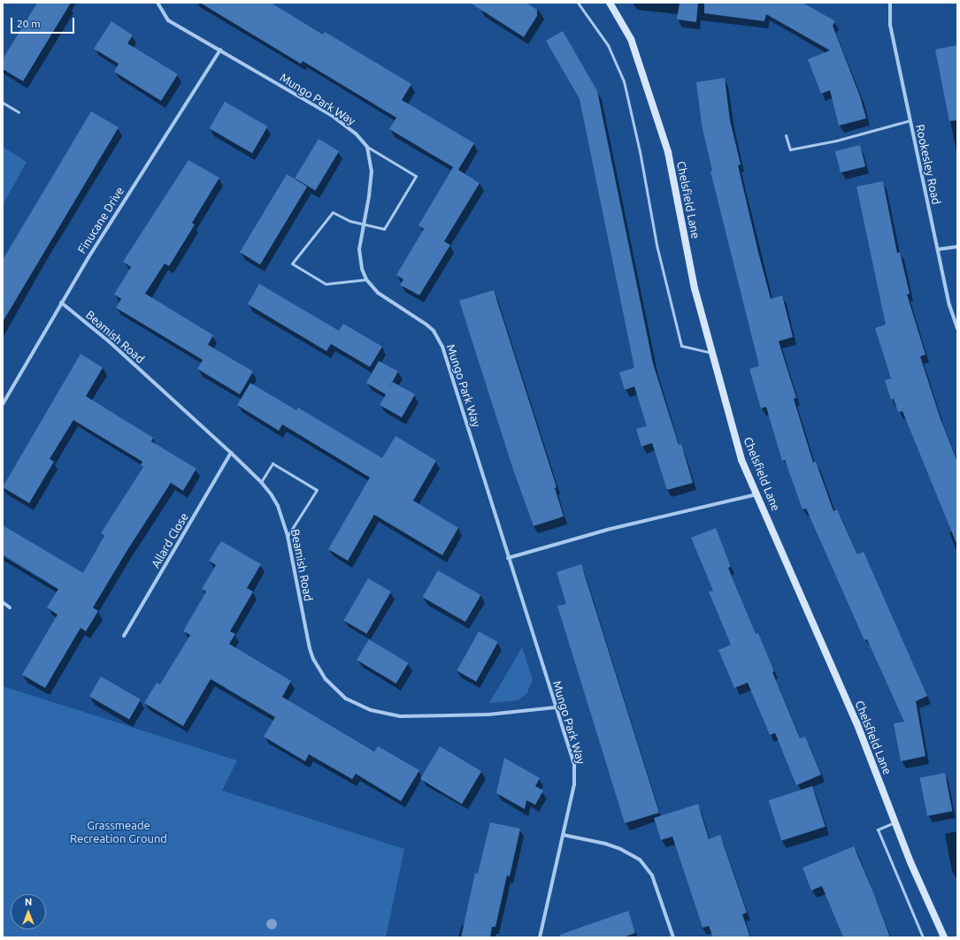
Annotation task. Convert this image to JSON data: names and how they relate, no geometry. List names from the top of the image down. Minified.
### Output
{"streets":{"street":["Mungo Park Way","Rookesley Road","Chelsfield Lane","Finucane Drive","Beamish Road","Allard Close"]},"crossings":[["Mungo Park Way","Finucane Drive"],["Mungo Park Way","Beamish Road"],["Finucane Drive","Beamish Road"],["Beamish Road","Allard Close"]],"parks":["Grassmeade Recreation Ground"],"scale_bar":"20 m","north":"top"}
